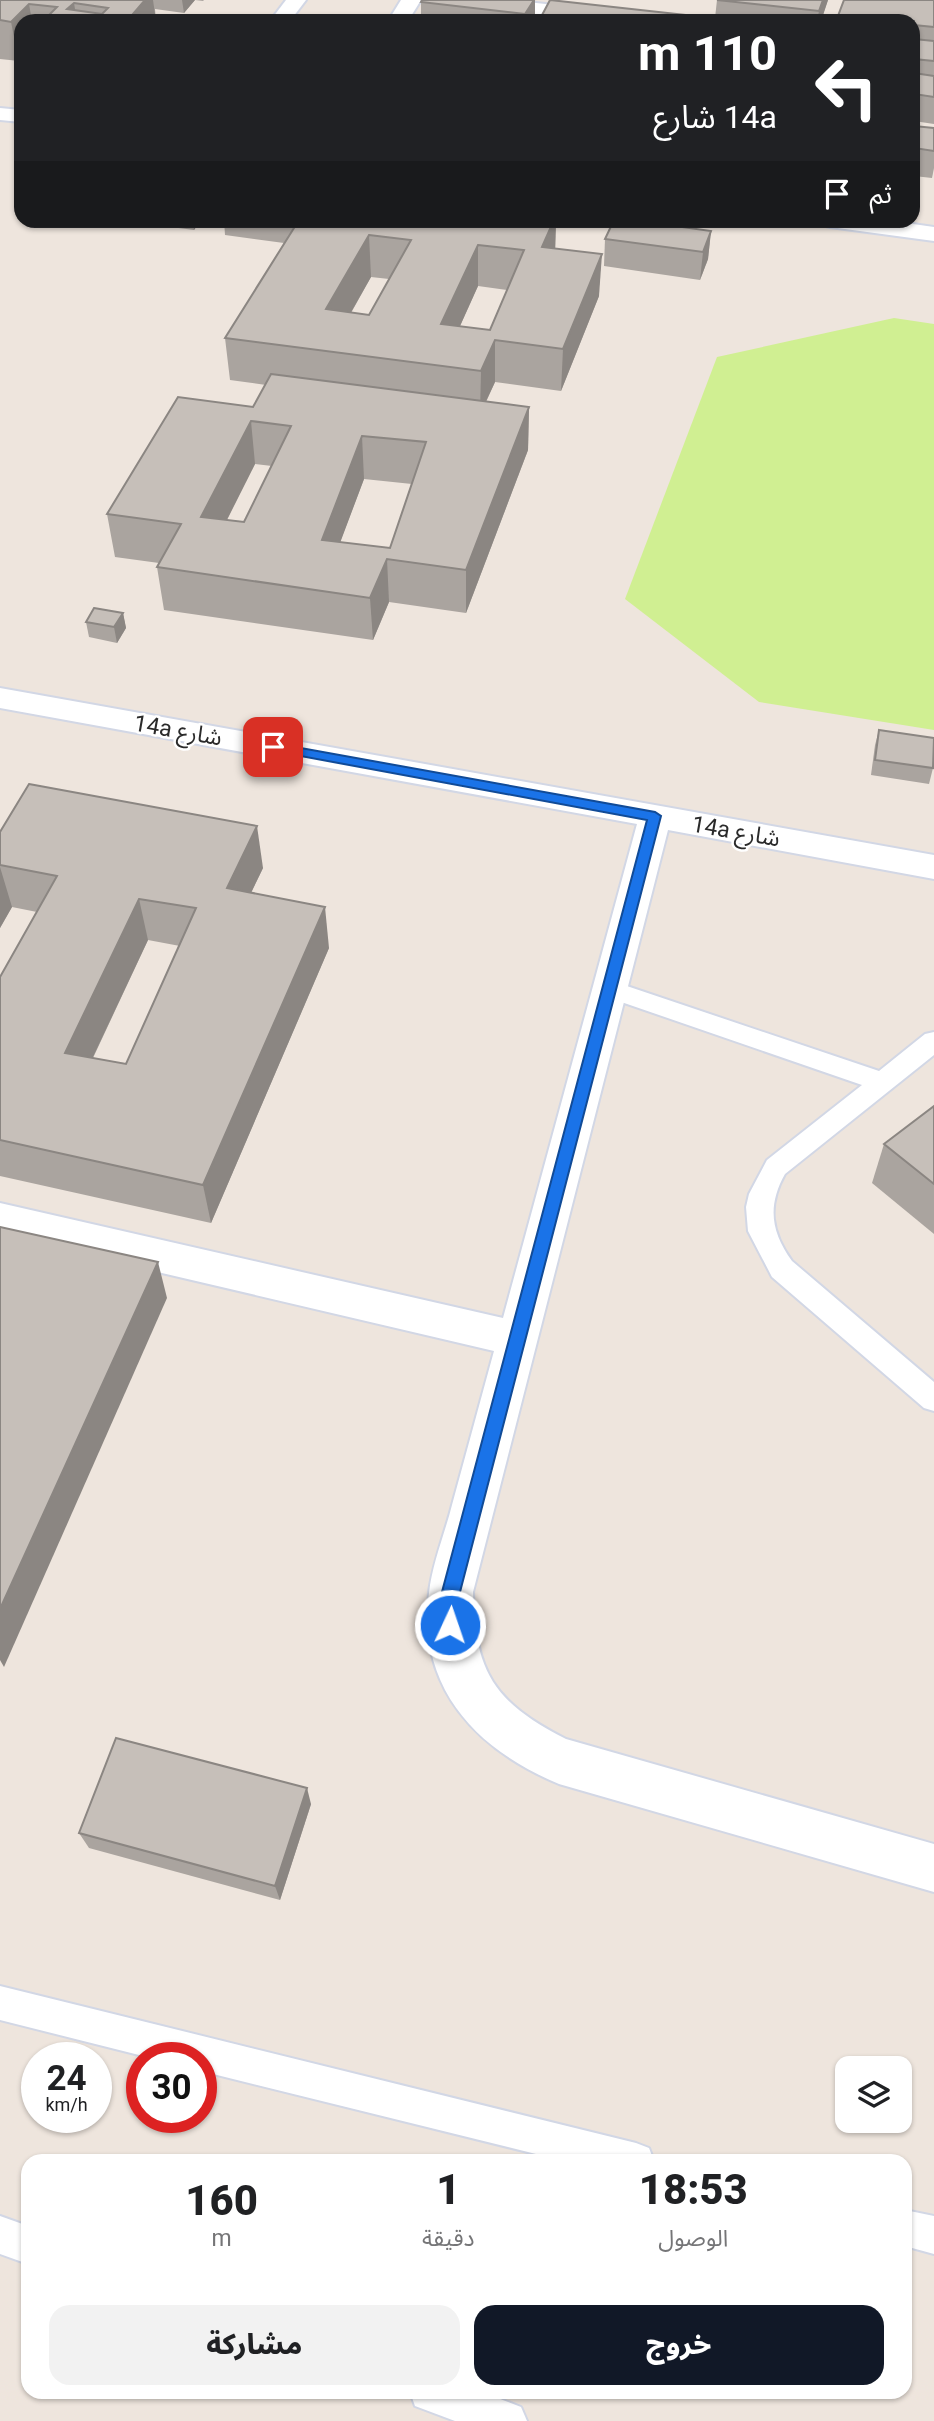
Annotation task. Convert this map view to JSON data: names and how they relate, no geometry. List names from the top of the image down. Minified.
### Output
{"streets":{"street":["14a شارع"]},"page":{"turn":["110 m","14a شارع"],"then":"ثم","speed":"24 km/h","limit":"30","eta":["18:53","الوصول","1","دقيقة","160","m"],"buttons":["خروج","مشاركة"]}}
